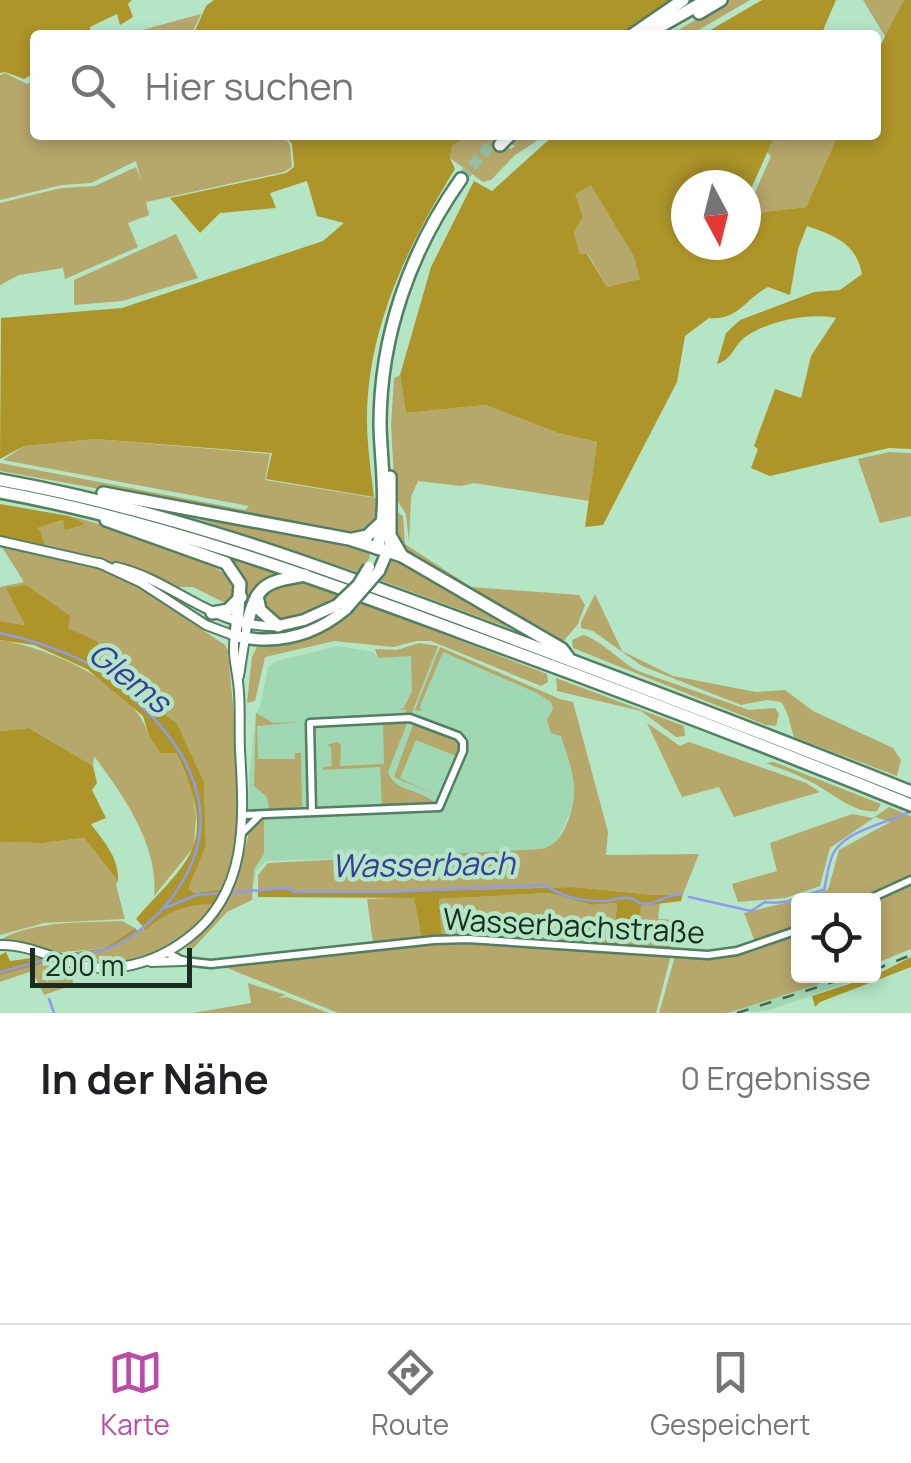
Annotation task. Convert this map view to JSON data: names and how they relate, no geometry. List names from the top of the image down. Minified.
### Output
{"streets":{"street":["Wasserbachstraße"]},"water":["Glems","Wasserbach"],"scale_bar":"200 m","north":"bottom","page":{"search":"Hier suchen","scale":"200 m","heading":["In der Nähe","0 Ergebnisse"],"nav":["Karte","Route","Gespeichert"]}}
